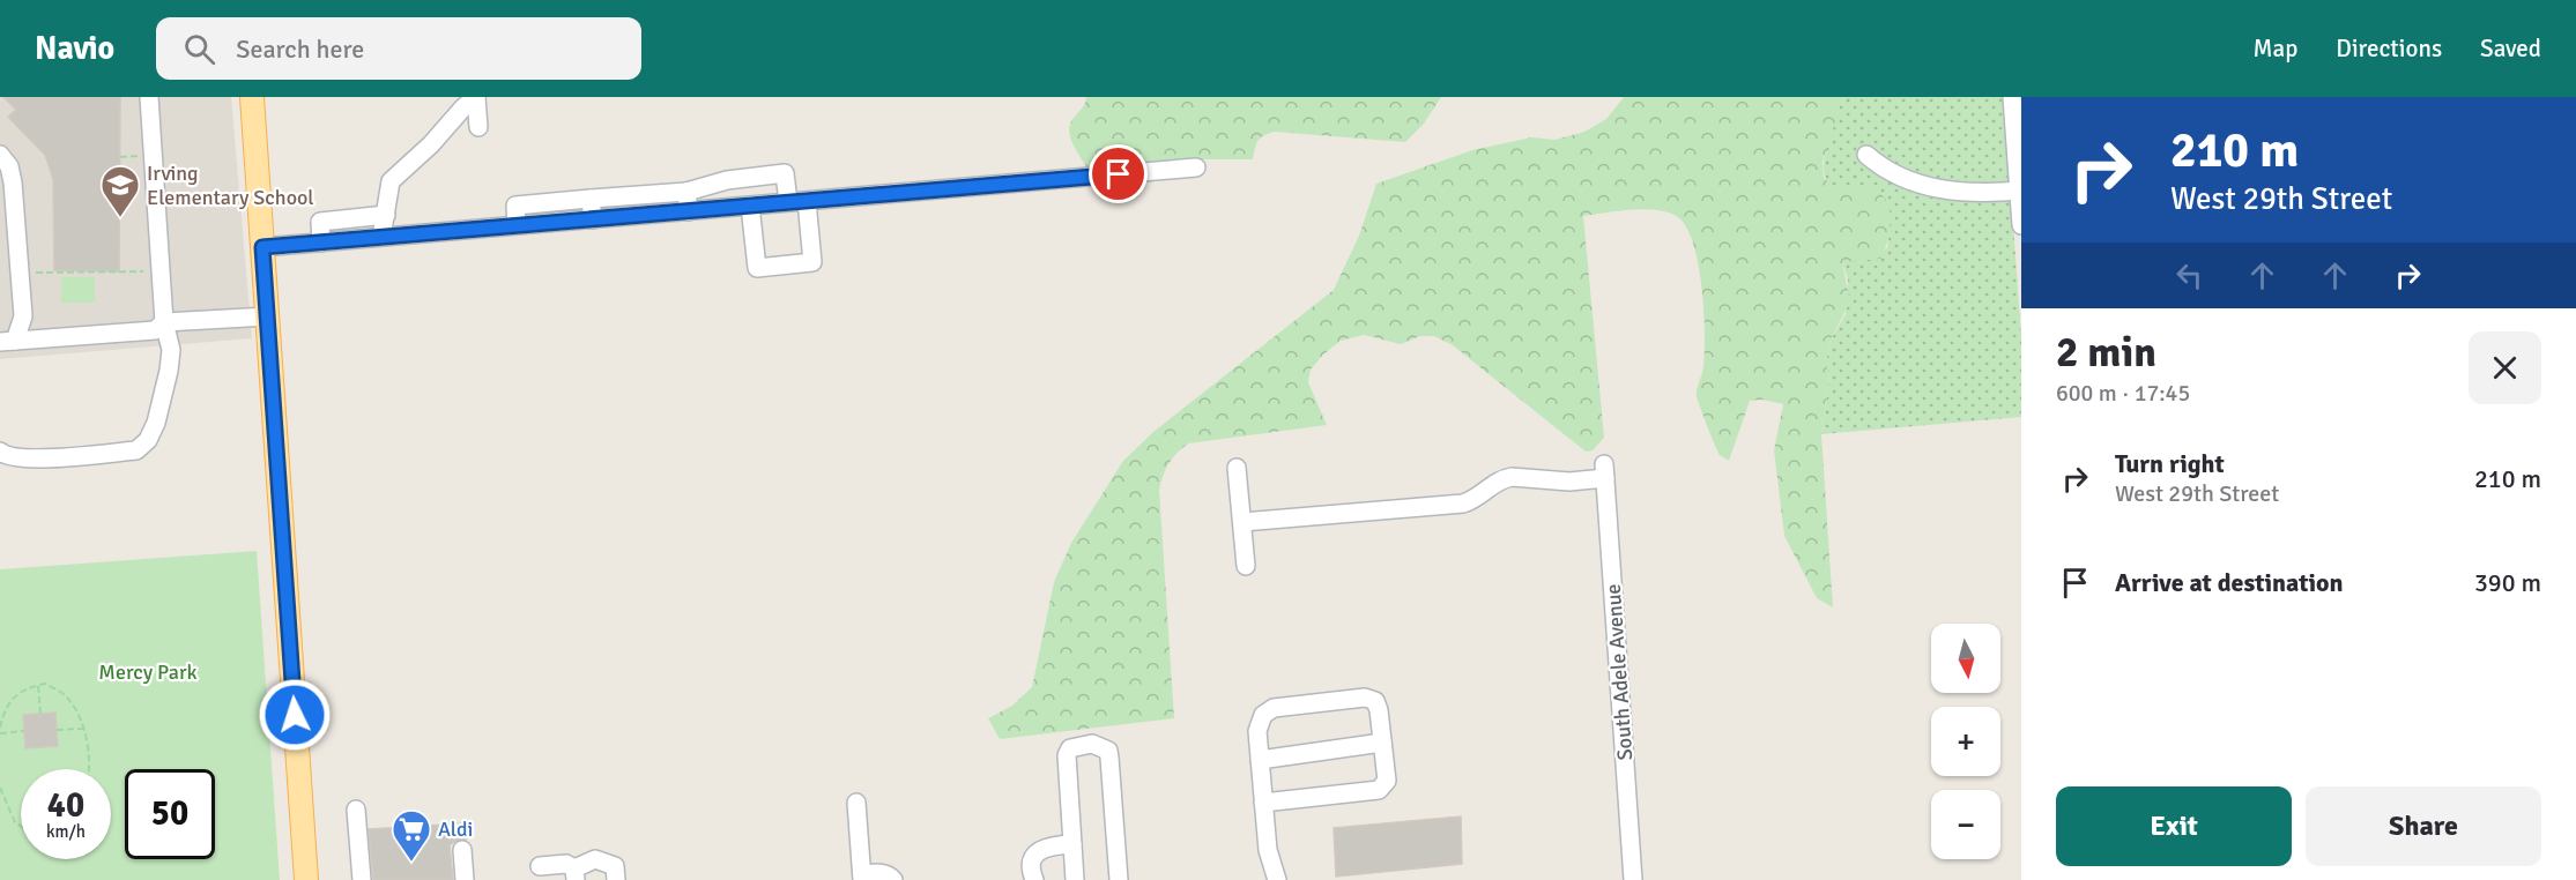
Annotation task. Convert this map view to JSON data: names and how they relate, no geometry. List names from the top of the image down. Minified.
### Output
{"streets":{"street":["South Adele Avenue"]},"parks":["Mercy Park"],"places":{"school or university":["Irving Elementary School"],"supermarket":["Aldi"]},"north":"bottom","page":{"header":"Navio","search":"Search here","nav":["Map","Directions","Saved"],"turn":["210 m","West 29th Street"],"heading":["2 min","600 m · 17:45"],"list":[{"name":"Turn right","note":"West 29th Street","value":"210 m"},{"name":"Arrive at destination","value":"390 m"}],"map_buttons":["+","−"],"speed":"40 km/h","limit":"50","buttons":["Exit","Share"]}}
